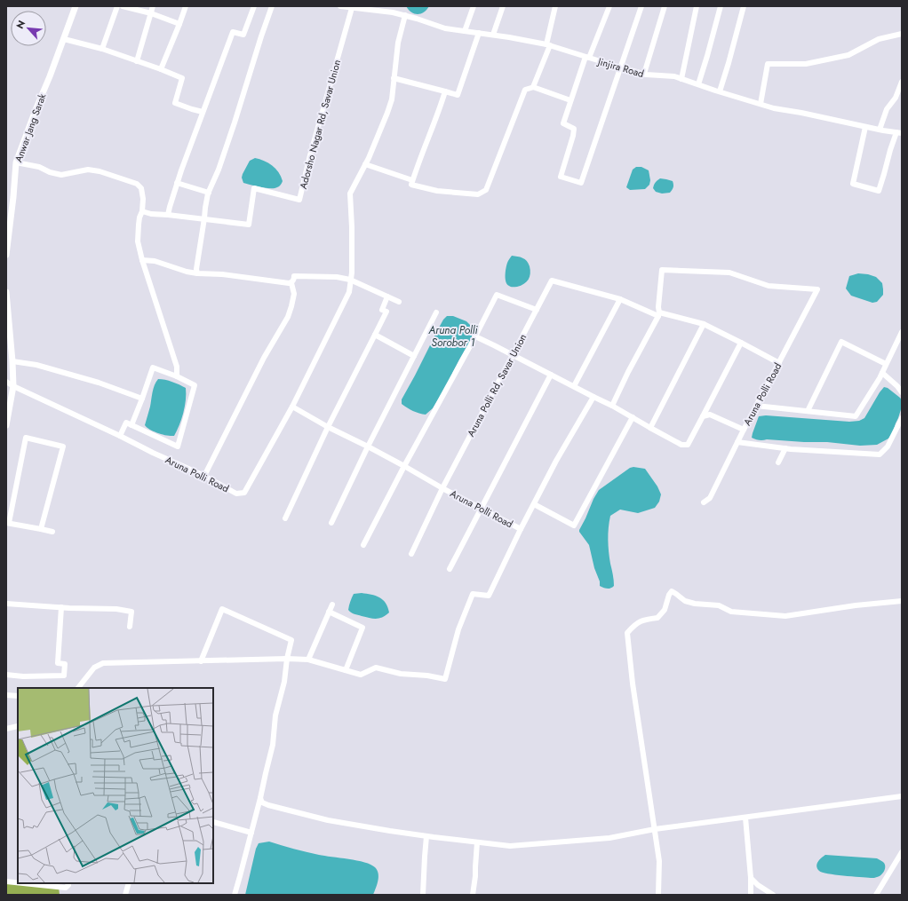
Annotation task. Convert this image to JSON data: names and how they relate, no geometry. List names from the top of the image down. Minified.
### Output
{"streets":{"main road":["Anwar Jang Sarak"],"street":["Jinjira Road","Adorsho Nagar Rd, Savar Union","Aruna Polli Rd, Savar Union","Aruna Polli Road"]},"crossings":[["Jinjira Road","Adorsho Nagar Rd, Savar Union"],["Aruna Polli Rd, Savar Union","Aruna Polli Road"]],"water":["Aruna Polli Sorobor 1"],"north":"top left"}
